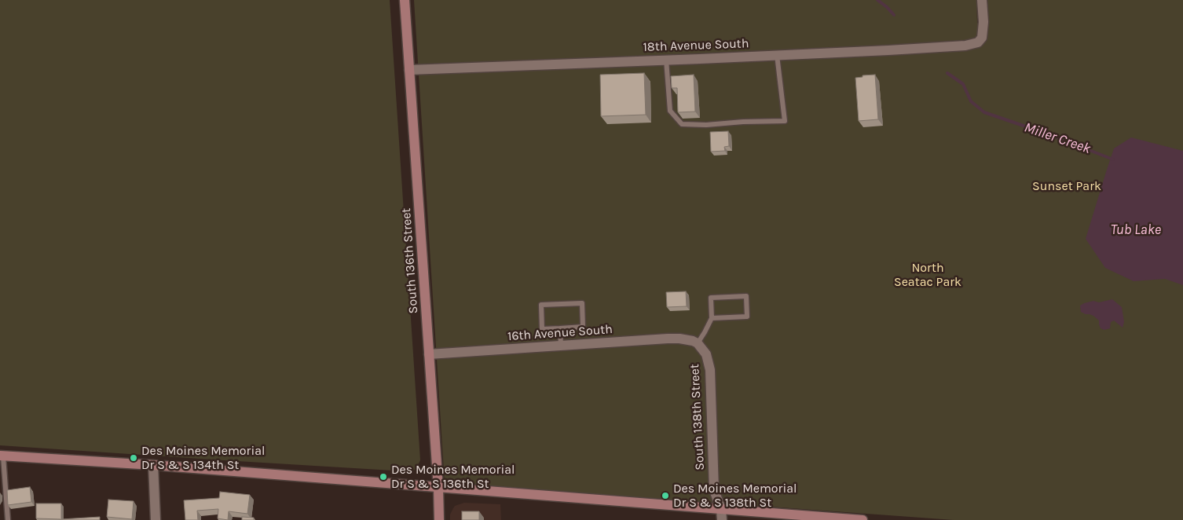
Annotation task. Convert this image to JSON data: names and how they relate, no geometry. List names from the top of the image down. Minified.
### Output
{"streets":{"main road":["South 136th Street"],"street":["18th Avenue South","16th Avenue South","South 138th Street"]},"crossings":[["18th Avenue South","South 136th Street"],["South 136th Street","16th Avenue South"],["16th Avenue South","South 138th Street"]],"water":["Miller Creek","Tub Lake"],"parks":["Sunset Park","North Seatac Park"],"places":["Des Moines Memorial Dr S & S 134th St","Des Moines Memorial Dr S & S 136th St","Des Moines Memorial Dr S & S 138th St"]}
